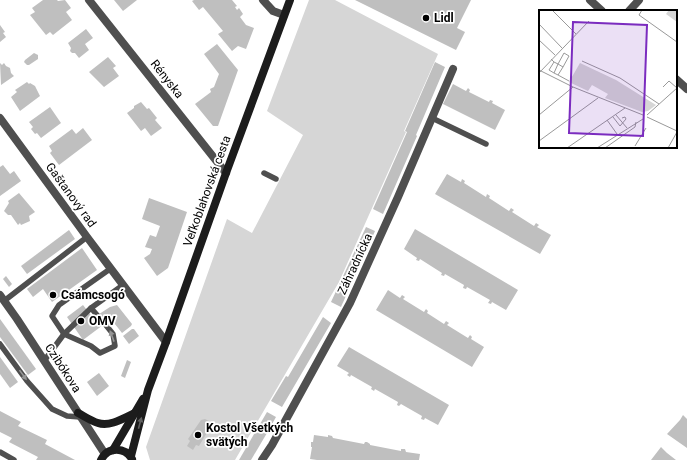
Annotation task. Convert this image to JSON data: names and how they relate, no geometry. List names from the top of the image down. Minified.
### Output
{"streets":{"main road":["Veľkoblahovská cesta"],"street":["Rényska","Gaštanový rad","Záhradnícka","Czibókova"]},"crossings":[["Rényska","Veľkoblahovská cesta"],["Veľkoblahovská cesta","Gaštanový rad"],["Veľkoblahovská cesta","Czibókova"],["Gaštanový rad","Czibókova"]],"places":["Lidl","Csámcsogó","OMV","Kostol Všetkých svätých"]}
